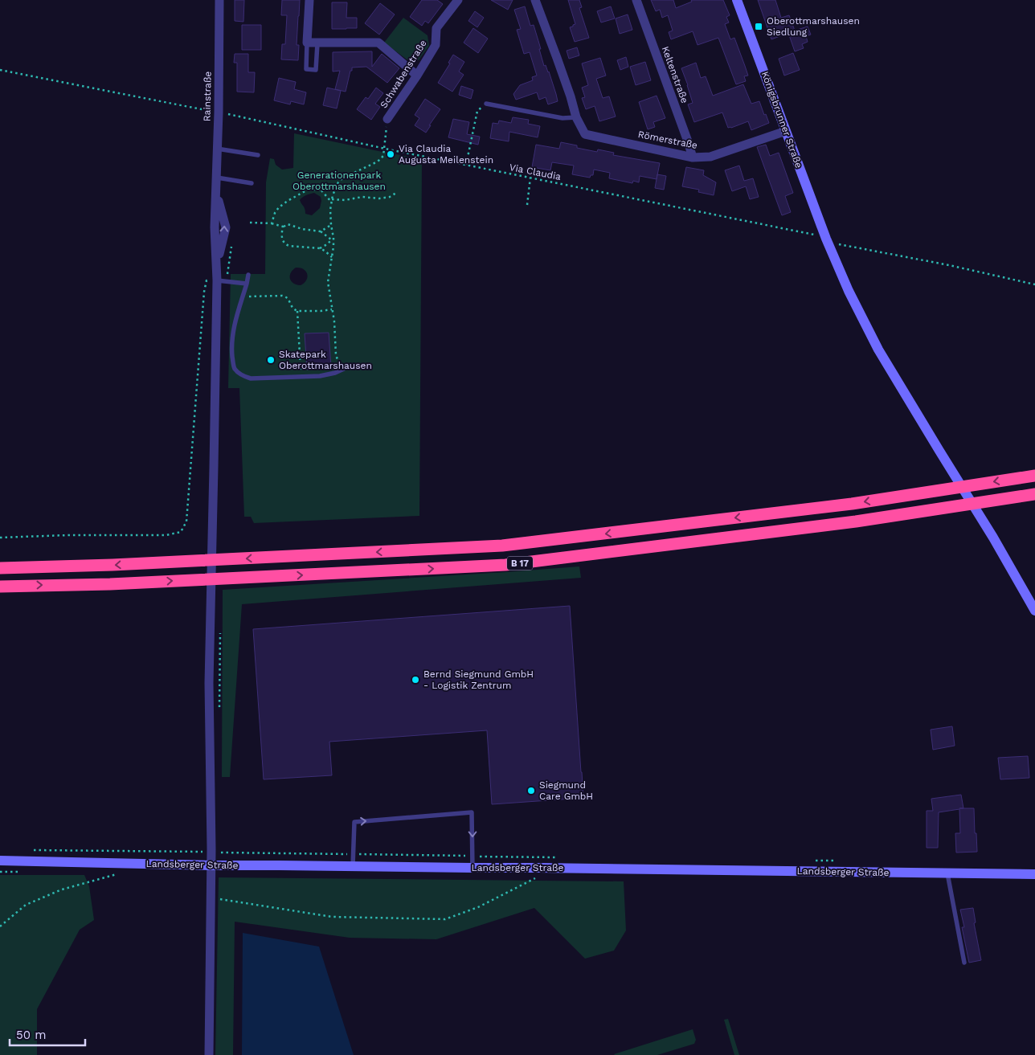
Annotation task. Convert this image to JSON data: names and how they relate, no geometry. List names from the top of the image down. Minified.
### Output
{"streets":{"highway":["B 17"],"street":["Schwabenstraße","Keltenstraße","Rainstraße","Königsbrunner Straße","Römerstraße","Landsberger Straße"],"path":["Via Claudia"]},"crossings":[["Keltenstraße","Römerstraße"],["Rainstraße","Via Claudia"],["Rainstraße","Landsberger Straße"],["Königsbrunner Straße","Römerstraße"],["Königsbrunner Straße","Via Claudia"]],"parks":["Generationenpark Oberottmarshausen"],"places":{"transit":["Oberottmarshausen Siedlung"],"other":["Via Claudia Augusta Meilenstein","Skatepark Oberottmarshausen","Bernd Siegmund GmbH - Logistik Zentrum","Siegmund Care GmbH"]},"scale_bar":"50 m"}
